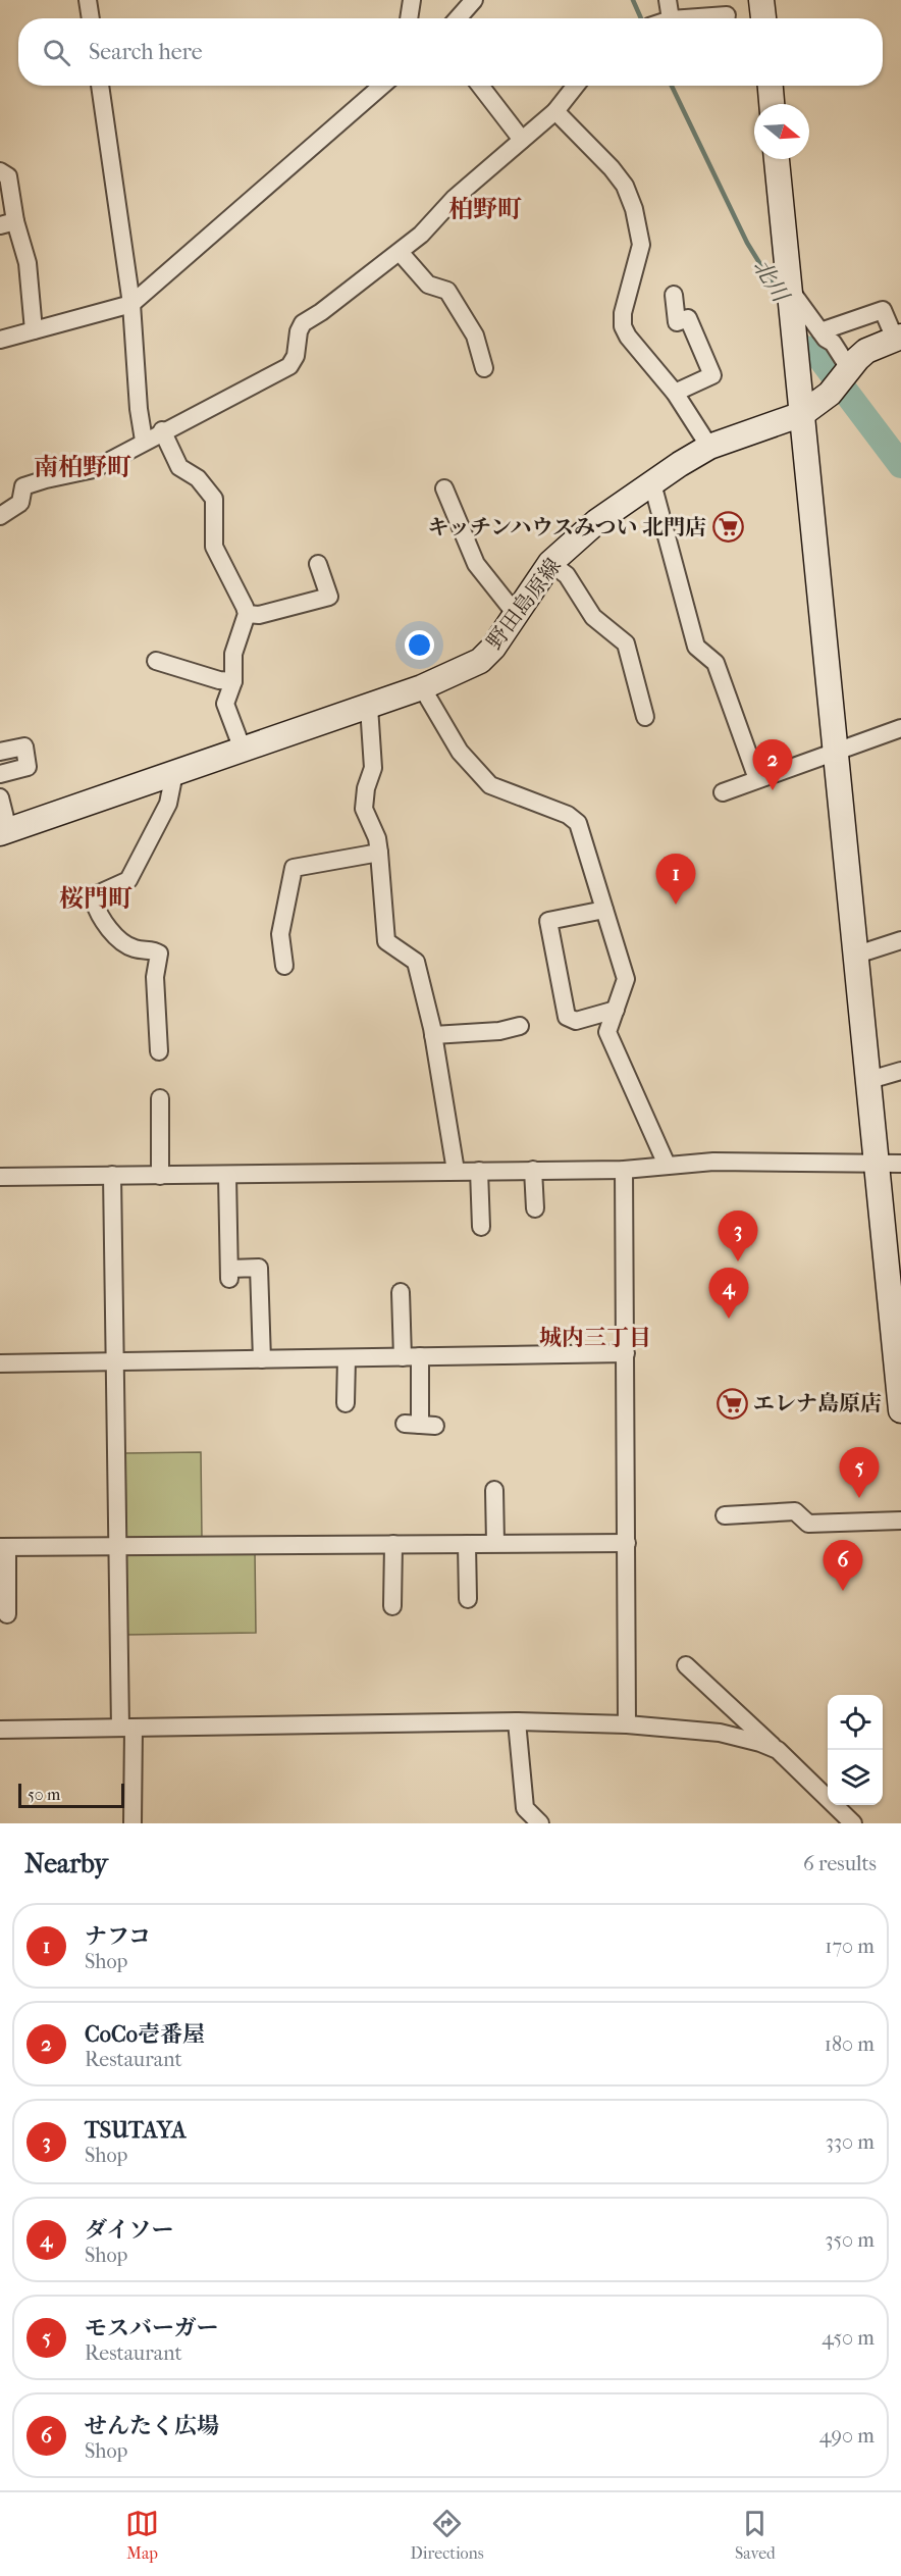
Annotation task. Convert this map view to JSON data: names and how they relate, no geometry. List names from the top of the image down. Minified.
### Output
{"streets":{"street":["野田島原線"]},"districts":["柏野町","南柏野町","桜門町","城内三丁目"],"water":["北川"],"places":{"supermarket":["キッチンハウスみつい 北門店","エレナ島原店"]},"scale_bar":"50 m","north":"right","page":{"search":"Search here","pins":["2","1","3","4","5","6"],"scale":"50 m","heading":["Nearby","6 results"],"list":[{"mark":"1","name":"ナフコ","note":"Shop","value":"170 m"},{"mark":"2","name":"CoCo壱番屋","note":"Restaurant","value":"180 m"},{"mark":"3","name":"TSUTAYA","note":"Shop","value":"330 m"},{"mark":"4","name":"ダイソー","note":"Shop","value":"350 m"},{"mark":"5","name":"モスバーガー","note":"Restaurant","value":"450 m"},{"mark":"6","name":"せんたく広場","note":"Shop","value":"490 m"}],"nav":["Map","Directions","Saved"]}}
